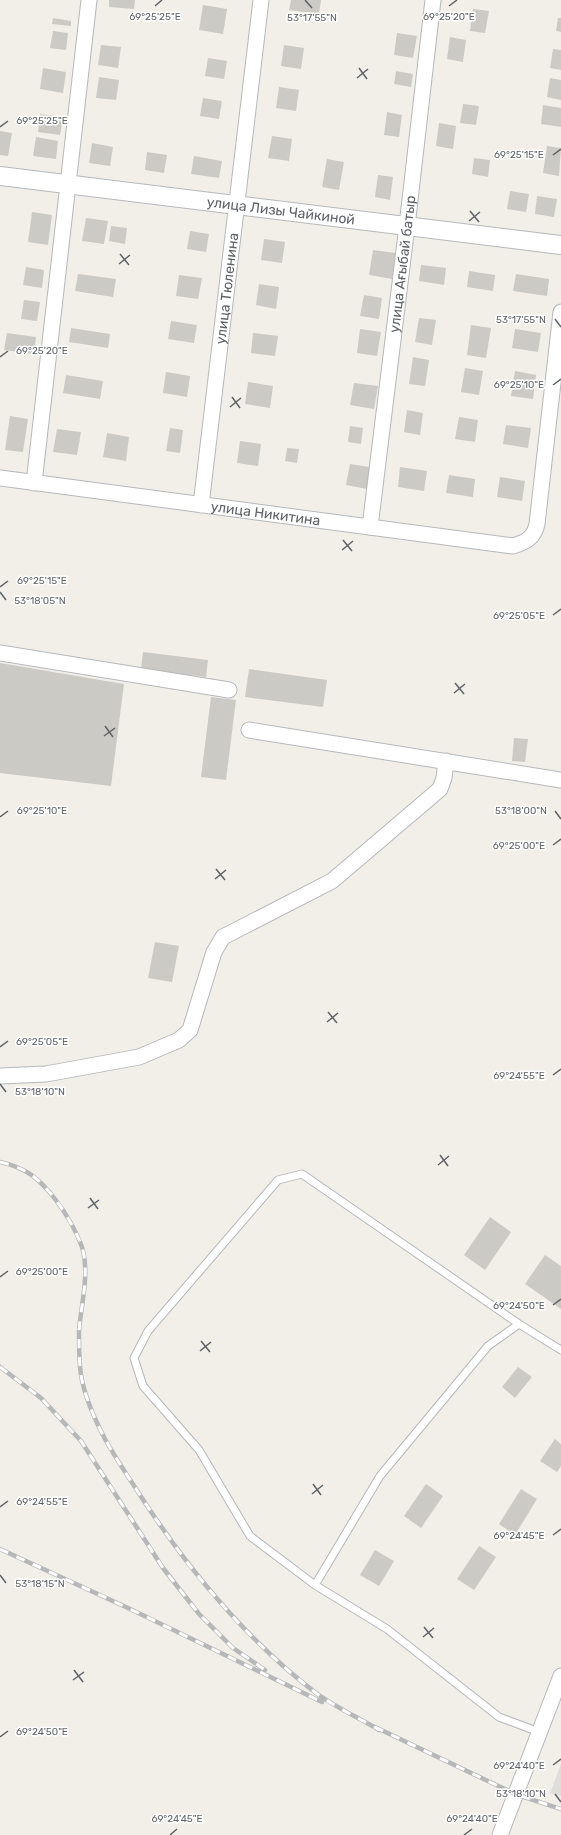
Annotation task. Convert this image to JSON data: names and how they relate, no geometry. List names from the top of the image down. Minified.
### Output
{"streets":{"street":["улица Лизы Чайкиной","улица Ағыбай батыр","улица Тюленина","улица Никитина"]},"crossings":[["улица Лизы Чайкиной","улица Ағыбай батыр"],["улица Лизы Чайкиной","улица Тюленина"],["улица Ағыбай батыр","улица Никитина"],["улица Тюленина","улица Никитина"]],"coordinates":["69°25'25\"E","69°25'20\"E","53°17'55\"N","69°25'15\"E","69°25'10\"E","53°18'05\"N","69°25'05\"E","53°18'00\"N","69°25'00\"E","69°24'55\"E","53°18'10\"N","69°24'50\"E","69°24'45\"E","53°18'15\"N","69°24'40\"E"]}
